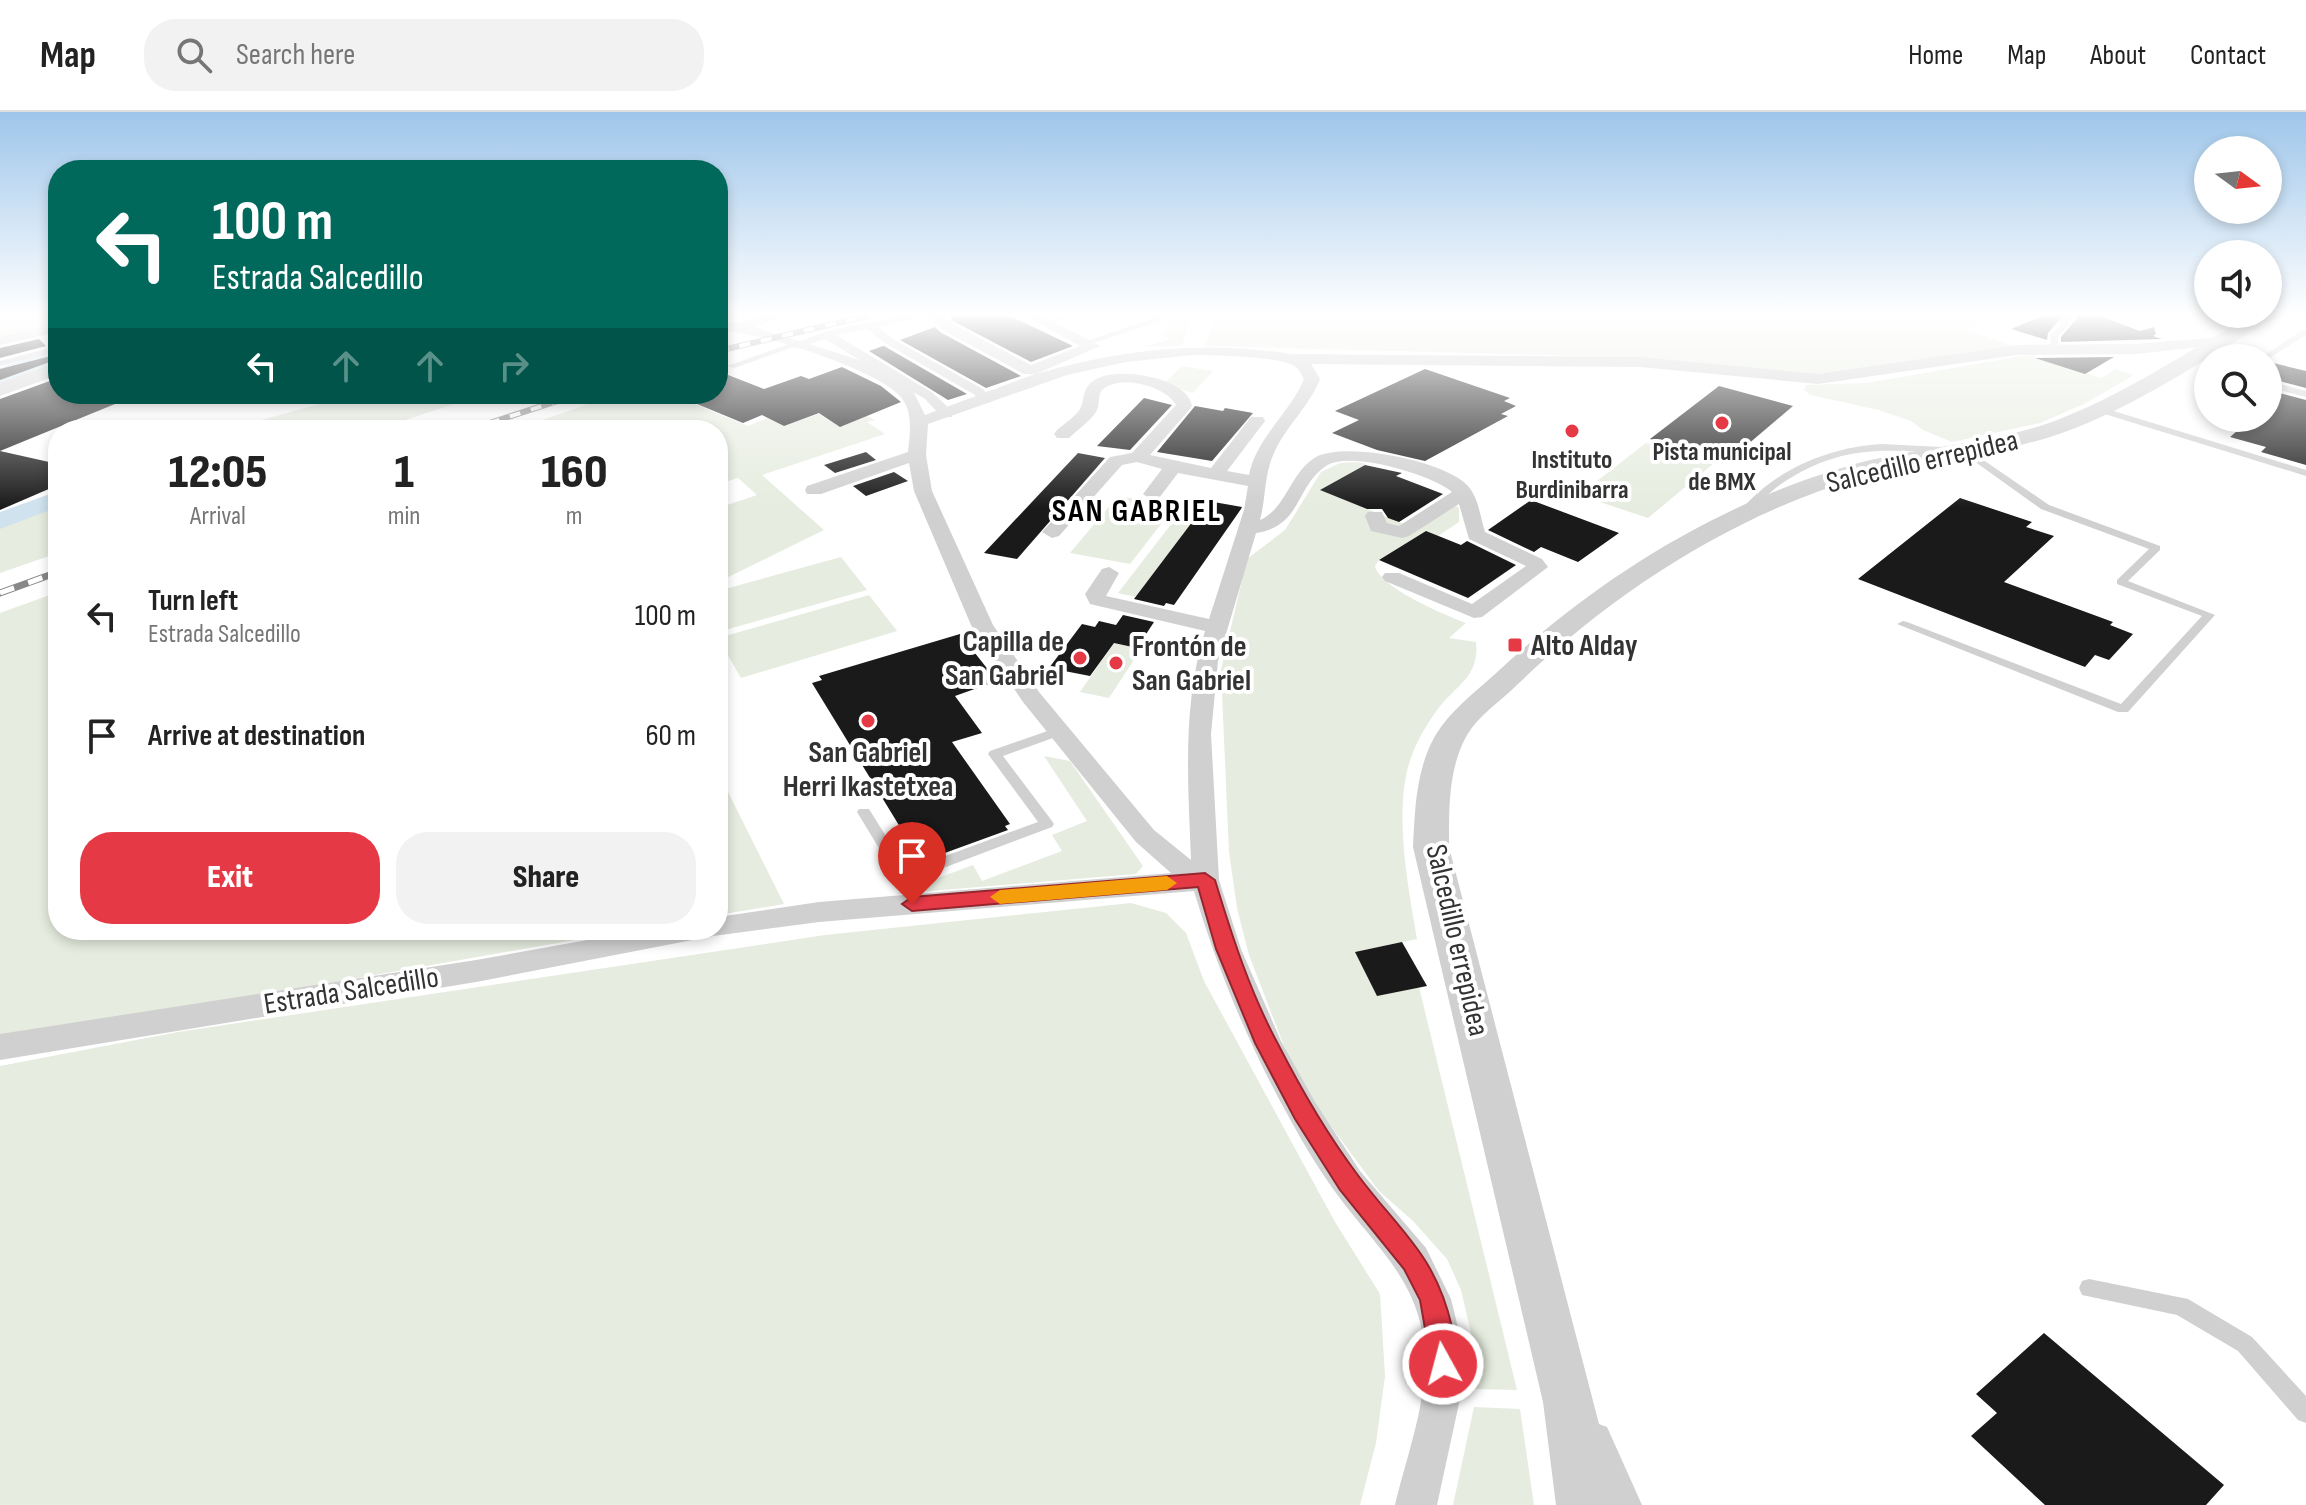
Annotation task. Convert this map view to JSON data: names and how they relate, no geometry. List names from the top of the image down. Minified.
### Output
{"streets":{"street":["Salcedillo errepidea","Estrada Salcedillo"]},"districts":["SAN GABRIEL"],"places":{"other":["Pista municipal de BMX","Instituto Burdinibarra","Capilla de San Gabriel","Frontón de San Gabriel","San Gabriel Herri Ikastetxea"],"transit":["Alto Alday"]},"north":"right","page":{"header":"Map","search":"Search here","nav":["Home","Map","About","Contact"],"turn":["100 m","Estrada Salcedillo"],"eta":["12:05","Arrival","1","min","160","m"],"list":[{"name":"Turn left","note":"Estrada Salcedillo","value":"100 m"},{"name":"Arrive at destination","value":"60 m"}],"buttons":["Exit","Share"]}}
